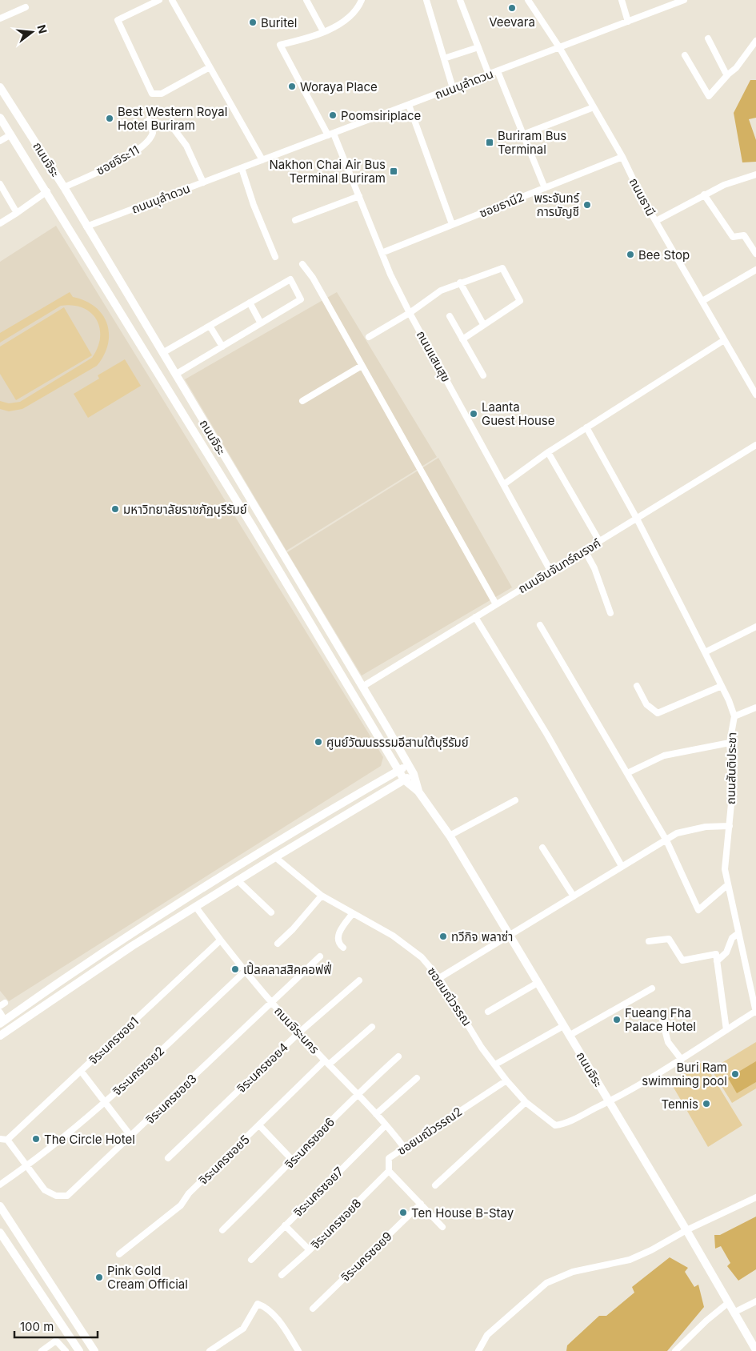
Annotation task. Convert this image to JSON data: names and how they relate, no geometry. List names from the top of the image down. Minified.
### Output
{"streets":{"main road":["ถนนจิระ"],"street":["ถนนบุลำดวน","ซอยจิระ11","ถนนธานี","ซอยธานี2","ถนนแสนสุข","ถนนอินจันทร์ณรงค์","ถนนสันติประชา","ซอยมณีวรรณ","ถนนจิระนคร","จิระนครซอย1","จิระนครซอย4","จิระนครซอย2","จิระนครซอย3","ซอยมณีวรรณ2","จิระนครซอย6","จิระนครซอย5","จิระนครซอย7","จิระนครซอย8","จิระนครซอย9"]},"crossings":[["ถนนบุลำดวน","ถนนจิระ"],["ถนนบุลำดวน","ถนนธานี"],["ถนนบุลำดวน","ถนนแสนสุข"],["ถนนจิระ","ซอยจิระ11"],["ถนนจิระ","ถนนอินจันทร์ณรงค์"],["ถนนจิระ","ซอยมณีวรรณ"],["ถนนธานี","ซอยธานี2"],["ซอยธานี2","ถนนแสนสุข"],["ถนนแสนสุข","ถนนอินจันทร์ณรงค์"],["ถนนอินจันทร์ณรงค์","ถนนสันติประชา"],["ซอยมณีวรรณ","ซอยมณีวรรณ2"],["ถนนจิระนคร","จิระนครซอย1"],["ถนนจิระนคร","จิระนครซอย4"],["ถนนจิระนคร","จิระนครซอย2"],["ถนนจิระนคร","จิระนครซอย3"],["ถนนจิระนคร","ซอยมณีวรรณ2"],["ถนนจิระนคร","จิระนครซอย6"],["ถนนจิระนคร","จิระนครซอย5"],["ถนนจิระนคร","จิระนครซอย7"],["จิระนครซอย1","จิระนครซอย3"],["จิระนครซอย2","จิระนครซอย3"],["ซอยมณีวรรณ2","จิระนครซอย8"]],"places":{"other":["Veevara","Buritel","Woraya Place","Poomsiriplace","Best Western Royal Hotel Buriram","พระจันทร์ การบัญชี","Bee Stop","Laanta Guest House","มหาวิทยาลัยราชภัฏบุรีรัมย์","ศูนย์วัฒนธรรมอีสานใต้บุรีรัมย์","ทวีกิจ พลาซ่า","เปิ้ลคลาสสิคคอฟฟี่","Fueang Fha Palace Hotel","Buri Ram swimming pool","Tennis","The Circle Hotel","Ten House B-Stay","Pink Gold Cream Official"],"transit":["Buriram Bus Terminal","Nakhon Chai Air Bus Terminal Buriram"]},"scale_bar":"100 m","north":"right"}
